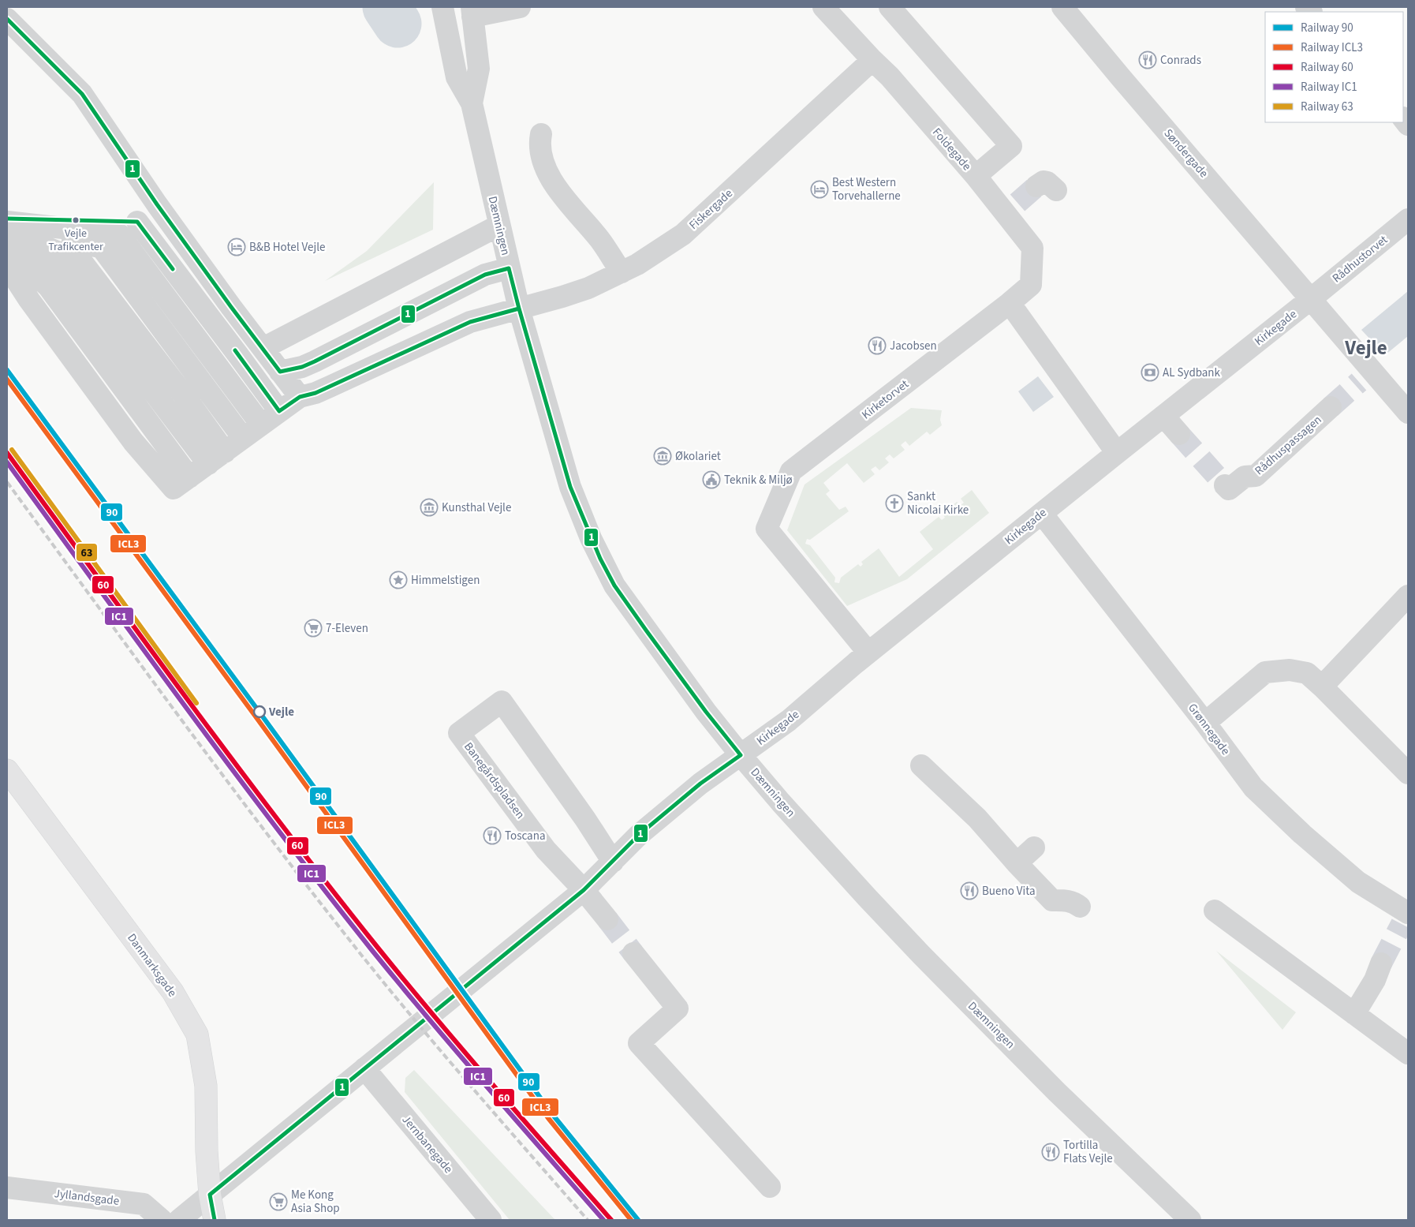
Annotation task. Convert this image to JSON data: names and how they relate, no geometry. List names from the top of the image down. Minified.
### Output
{"streets":{"main road":["Danmarksgade"],"street":["Foldegade","Søndergade","Fiskergade","Dæmningen","Rådhustorvet","Kirkegade","Kirketorvet","Rådhuspassagen","Grønnegade","Banegårdspladsen","Jernbanegade","Jyllandsgade"]},"crossings":[["Foldegade","Fiskergade"],["Foldegade","Kirketorvet"],["Søndergade","Rådhustorvet"],["Søndergade","Kirkegade"],["Fiskergade","Dæmningen"],["Dæmningen","Kirkegade"],["Rådhustorvet","Kirkegade"],["Kirkegade","Kirketorvet"],["Kirkegade","Grønnegade"],["Kirkegade","Banegårdspladsen"],["Kirkegade","Danmarksgade"],["Kirkegade","Jernbanegade"]],"districts":["Vejle"],"places":{"restaurant":["Conrads","Jacobsen","Toscana","Bueno Vita","Tortilla Flats Vejle"],"hotel":["Best Western Torvehallerne","B&B Hotel Vejle"],"other":["Vejle Trafikcenter","Vejle"],"bank":["AL Sydbank"],"museum":["Økolariet","Kunsthal Vejle"],"public building":["Teknik & Miljø"],"church":["Sankt Nicolai Kirke"],"place":["Himmelstigen"],"supermarket":["7-Eleven","Me Kong Asia Shop"]},"lines":["transit line 1","rail line 90","rail line ICL3","rail line 63","rail line 60","rail line IC1"],"legend":["Railway 90","Railway ICL3","Railway 60","Railway IC1","Railway 63"]}
